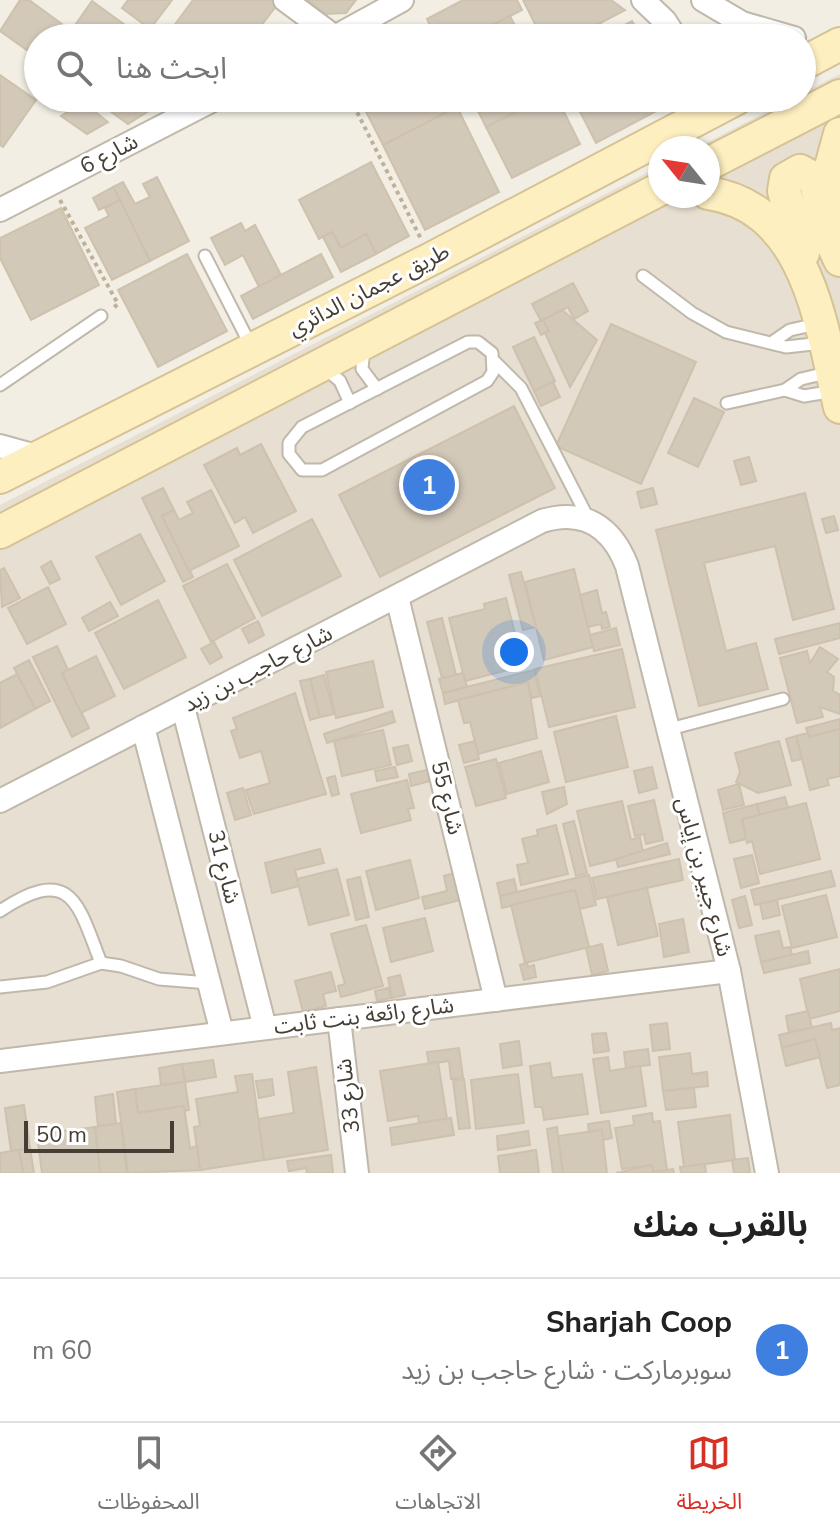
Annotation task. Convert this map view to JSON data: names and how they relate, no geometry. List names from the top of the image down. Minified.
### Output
{"streets":{"main road":["طريق عجمان الدائري"],"street":["شارع 6","شارع حاجب بن زيد","شارع 55","شارع 31","شارع جبير بن إياس","شارع رائعة بنت ثابت","شارع 33"]},"crossings":[["شارع حاجب بن زيد","شارع 55"],["شارع حاجب بن زيد","شارع 31"],["شارع حاجب بن زيد","شارع جبير بن إياس"],["شارع 55","شارع رائعة بنت ثابت"],["شارع 31","شارع رائعة بنت ثابت"],["شارع جبير بن إياس","شارع رائعة بنت ثابت"],["شارع رائعة بنت ثابت","شارع 33"]],"scale_bar":"50 m","north":"top left","page":{"search":"ابحث هنا","pins":"1","scale":"50 m","heading":"بالقرب منك","list":[{"mark":"1","name":"Sharjah Coop","note":"سوبرماركت · شارع حاجب بن زيد","value":"60 m"}],"nav":["الخريطة","الاتجاهات","المحفوظات"]}}
